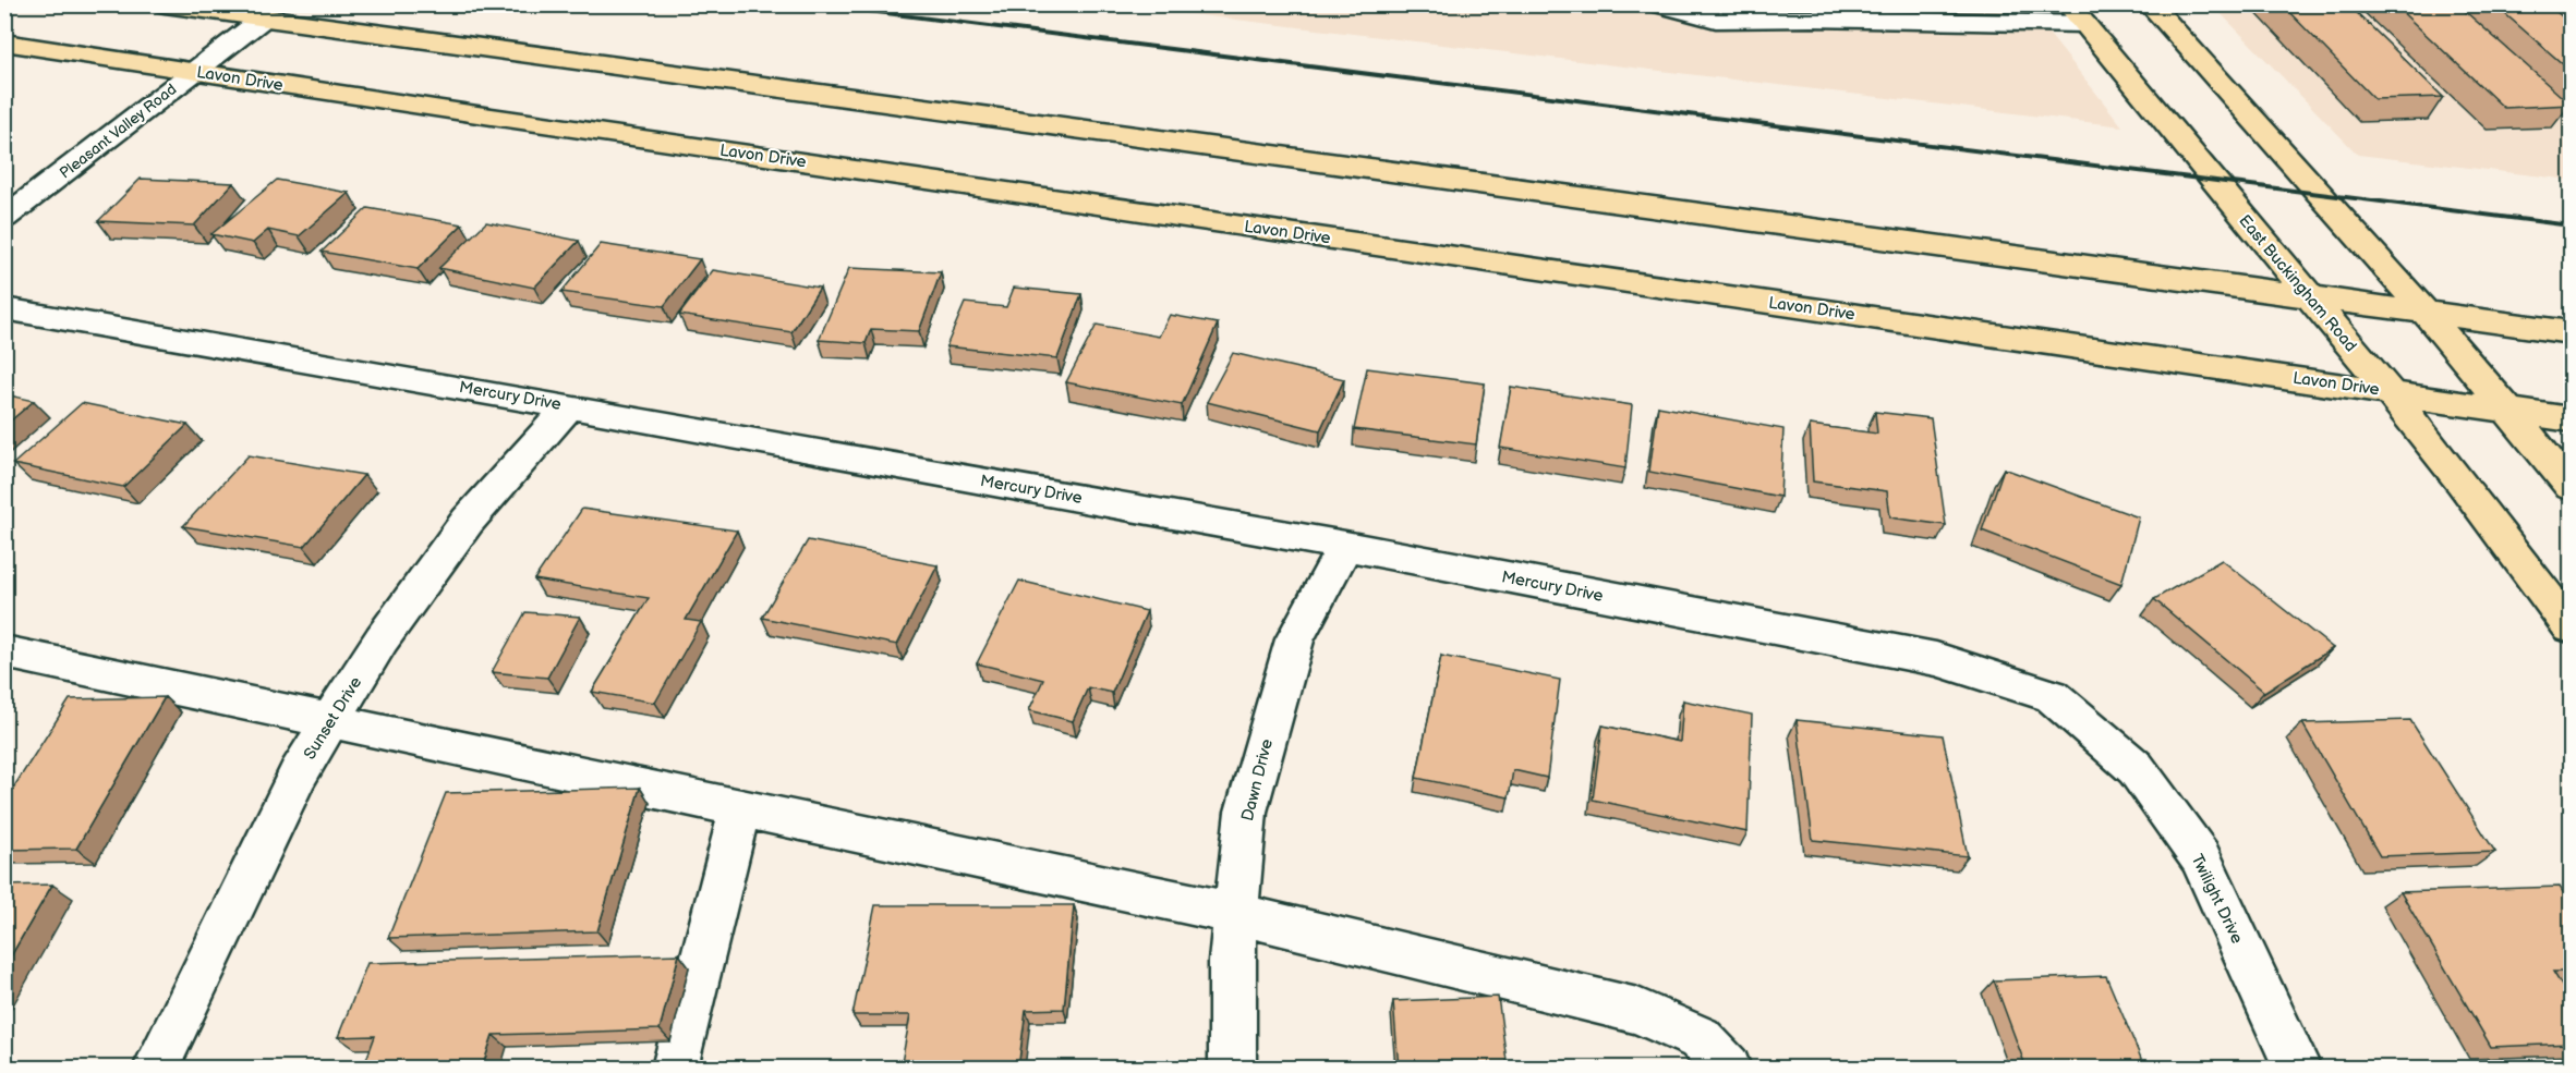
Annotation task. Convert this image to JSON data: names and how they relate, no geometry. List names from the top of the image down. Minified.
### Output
{"streets":{"main road":["Lavon Drive","East Buckingham Road"],"street":["Pleasant Valley Road","Mercury Drive","Sunset Drive","Dawn Drive","Twilight Drive"]},"crossings":[["Lavon Drive","Pleasant Valley Road"],["Lavon Drive","East Buckingham Road"],["Mercury Drive","Sunset Drive"],["Mercury Drive","Dawn Drive"],["Mercury Drive","Twilight Drive"]]}
